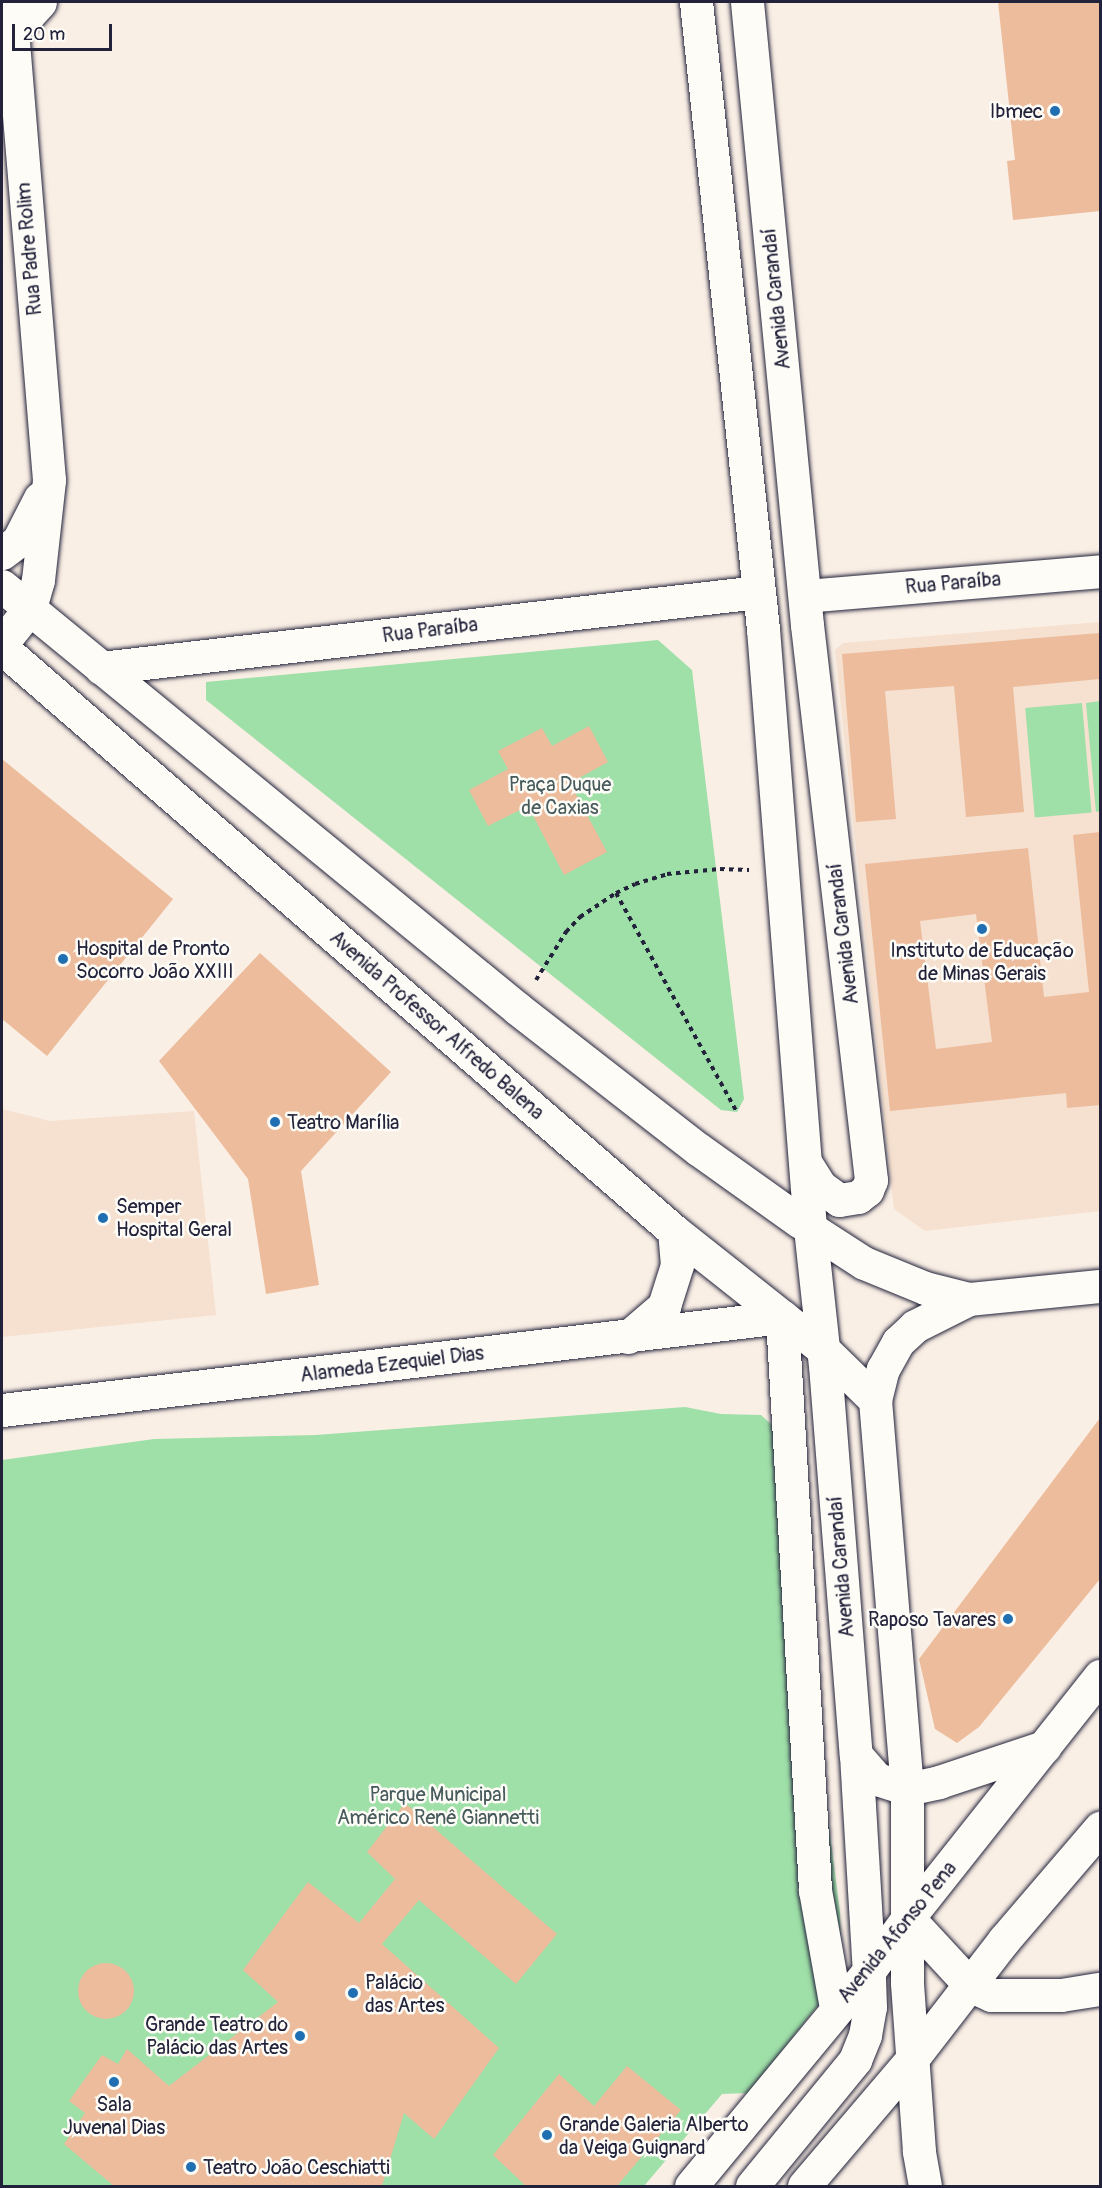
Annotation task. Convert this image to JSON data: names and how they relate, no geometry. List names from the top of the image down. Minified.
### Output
{"streets":{"street":["Rua Padre Rolim","Avenida Carandaí","Rua Paraíba","Avenida Professor Alfredo Balena","Alameda Ezequiel Dias","Avenida Afonso Pena"]},"crossings":[["Avenida Carandaí","Rua Paraíba"],["Avenida Carandaí","Avenida Professor Alfredo Balena"],["Avenida Carandaí","Avenida Afonso Pena"],["Avenida Professor Alfredo Balena","Alameda Ezequiel Dias"]],"parks":["Praça Duque de Caxias","Parque Municipal Américo Renê Giannetti"],"places":["Ibmec","Instituto de Educação de Minas Gerais","Hospital de Pronto Socorro João XXIII","Teatro Marília","Semper Hospital Geral","Raposo Tavares","Palácio das Artes","Grande Teatro do Palácio das Artes","Sala Juvenal Dias","Grande Galeria Alberto da Veiga Guignard","Teatro João Ceschiatti"],"scale_bar":"20 m"}
